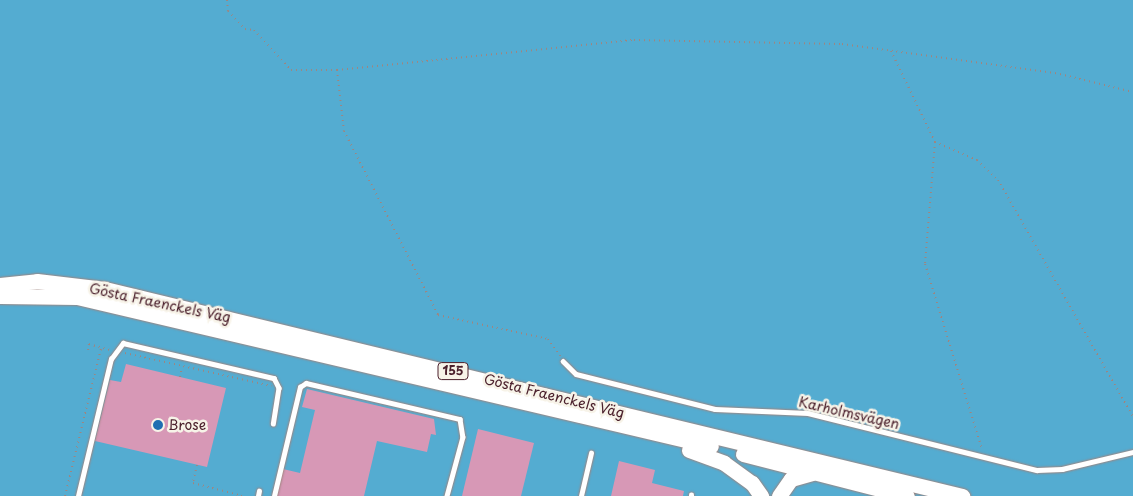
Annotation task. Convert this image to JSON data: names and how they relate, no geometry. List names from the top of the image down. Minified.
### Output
{"streets":{"main road":["Gösta Fraenckels Väg","155"],"lane":["Karholmsvägen"]},"places":["Brose"]}
